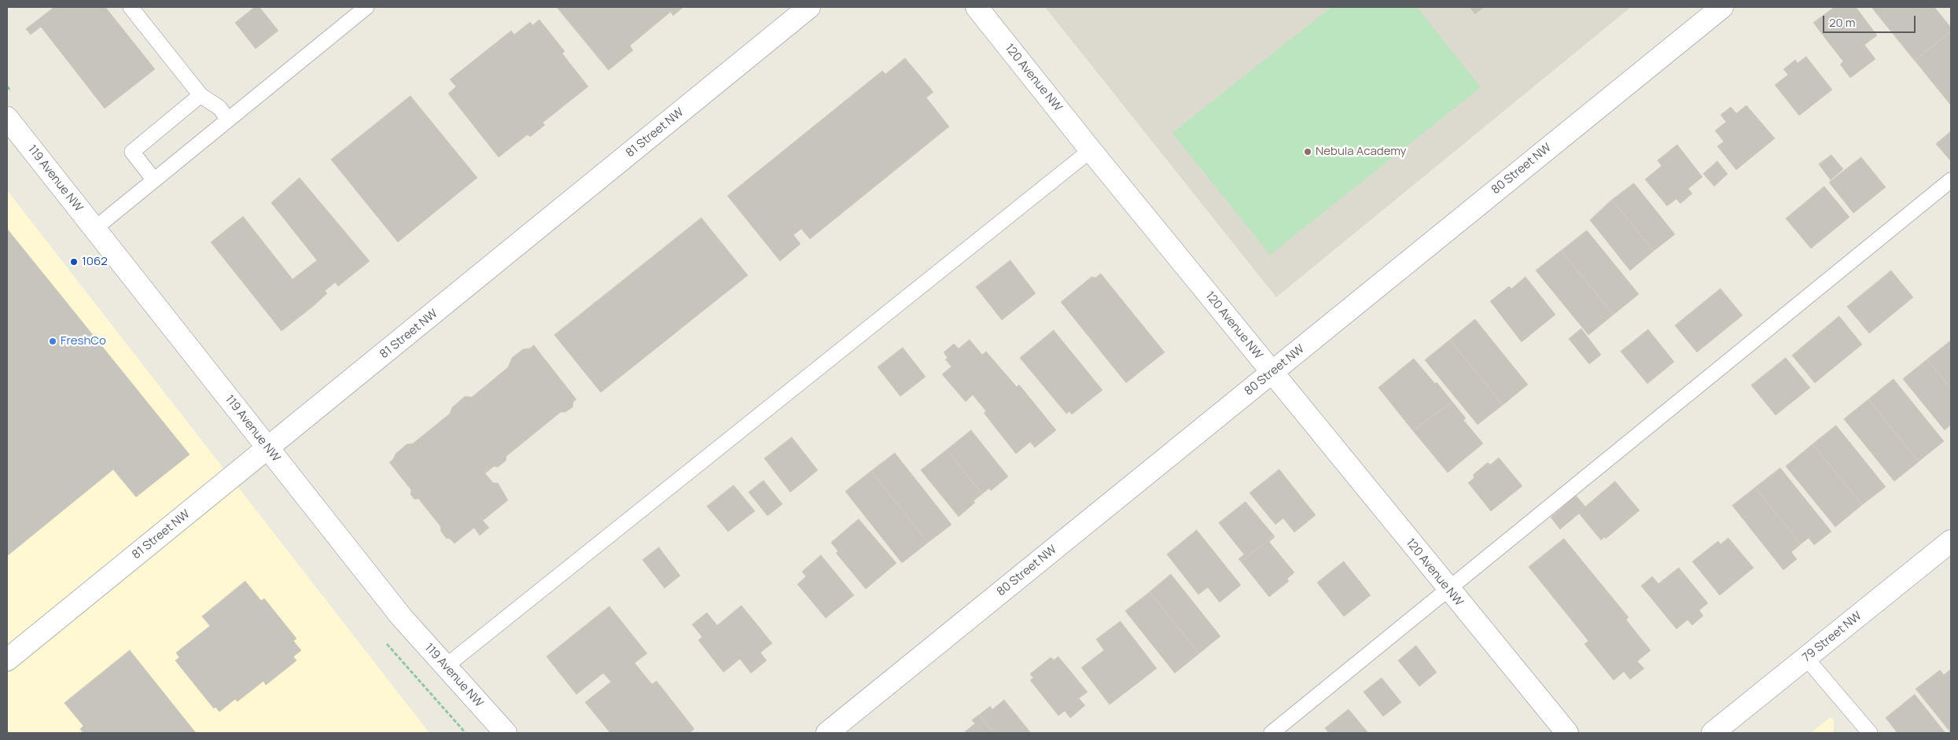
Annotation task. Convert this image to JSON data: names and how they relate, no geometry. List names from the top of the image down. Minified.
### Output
{"streets":{"street":["120 Avenue NW","81 Street NW","80 Street NW","119 Avenue NW","79 Street NW"]},"crossings":[["120 Avenue NW","80 Street NW"],["81 Street NW","119 Avenue NW"]],"places":["Nebula Academy","1062","FreshCo"],"scale_bar":"20 m"}
